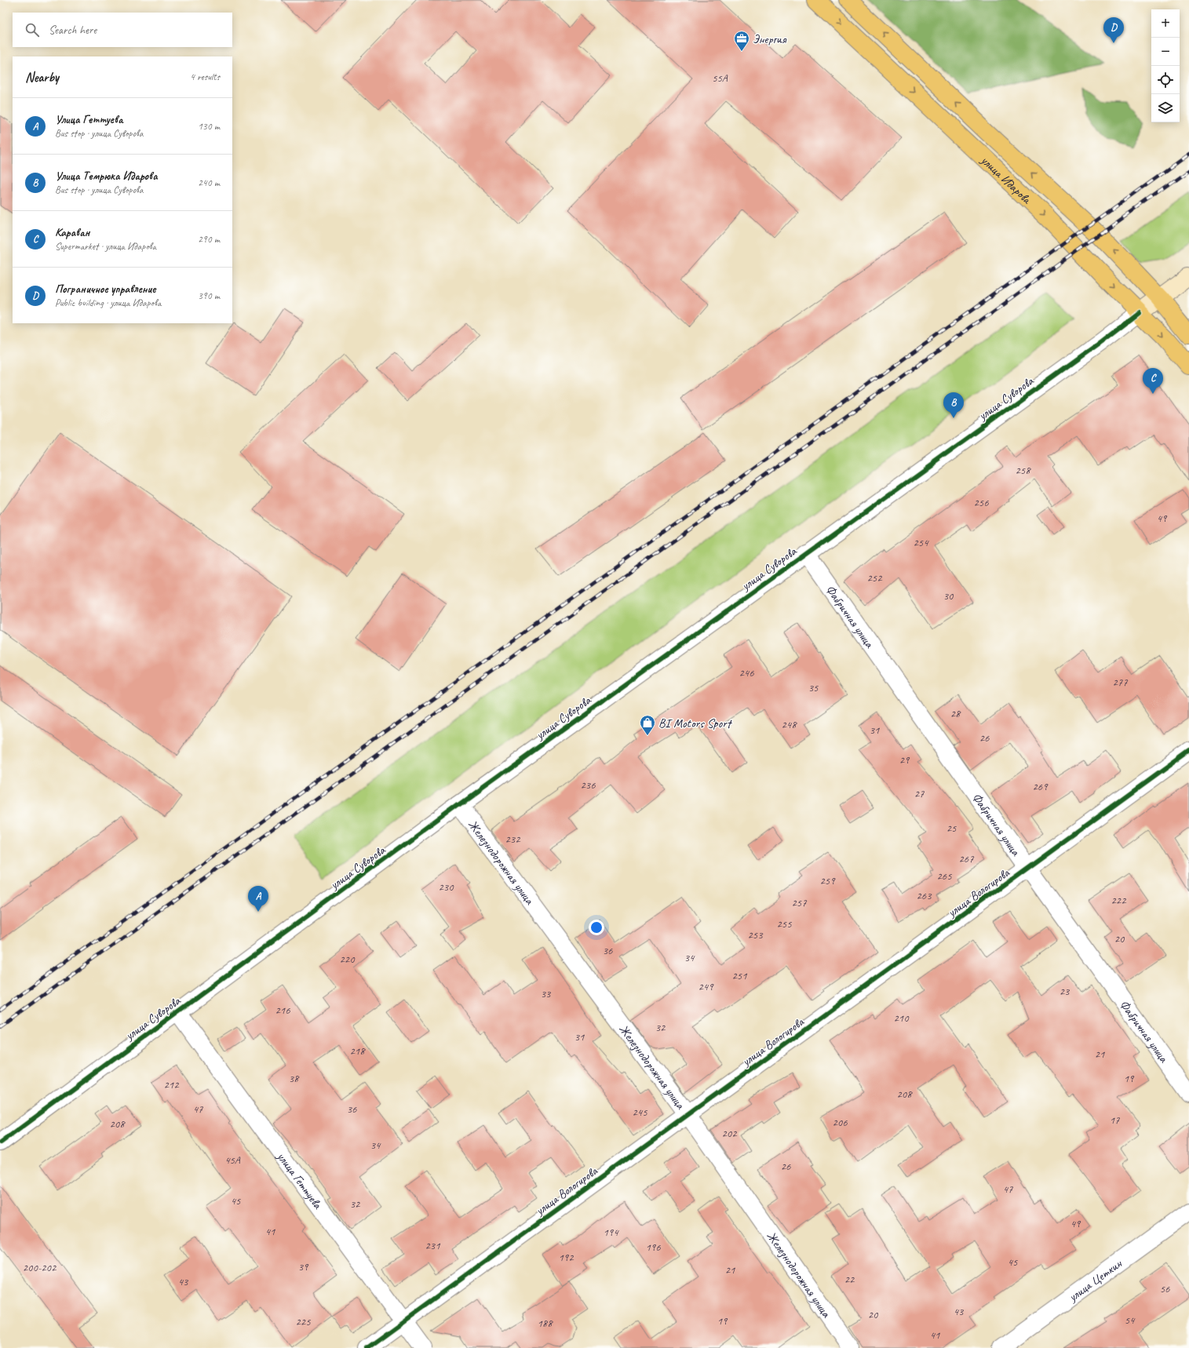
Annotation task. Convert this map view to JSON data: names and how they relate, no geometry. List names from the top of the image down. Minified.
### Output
{"streets":{"main road":["улица Идарова","улица Суворова"],"street":["Фабричная улица","Железнодорожная улица","улица Вологирова","улица Геттуева","улица Цеткин"]},"crossings":[["улица Идарова","улица Суворова"],["улица Суворова","Фабричная улица"],["улица Суворова","Железнодорожная улица"],["улица Суворова","улица Геттуева"],["Фабричная улица","улица Вологирова"],["Железнодорожная улица","улица Вологирова"],["улица Вологирова","улица Геттуева"]],"places":{"office":["Энергия"],"shop":["BI Motors Sport"]},"house_numbers":["55А","258","256","49","254","252","30","246","277","35","28","248","31","26","29","236","269","27","25","232","267","265","259","230","263","222","257","255","253","20","36","34","220","251","249","23","33","216","210","32","31","218","21","38","19","212","208","47","36","245","17","206","208","202","34","45А","26","47","45","32","49","41","194","231","196","192","45","39","200-202","21","22","43","56","43","20","54","19","225","188","41"],"page":{"map_buttons":["+","−"],"search":"Search here","pins":["D","C","B","A"],"heading":["Nearby","4 results"],"list":[{"mark":"A","name":"Улица Геттуева","note":"Bus stop · улица Суворова","value":"130 m"},{"mark":"B","name":"Улица Темрюка Идарова","note":"Bus stop · улица Суворова","value":"240 m"},{"mark":"C","name":"Караван","note":"Supermarket · улица Идарова","value":"290 m"},{"mark":"D","name":"Пограничное управление","note":"Public building · улица Идарова","value":"390 m"}]}}
